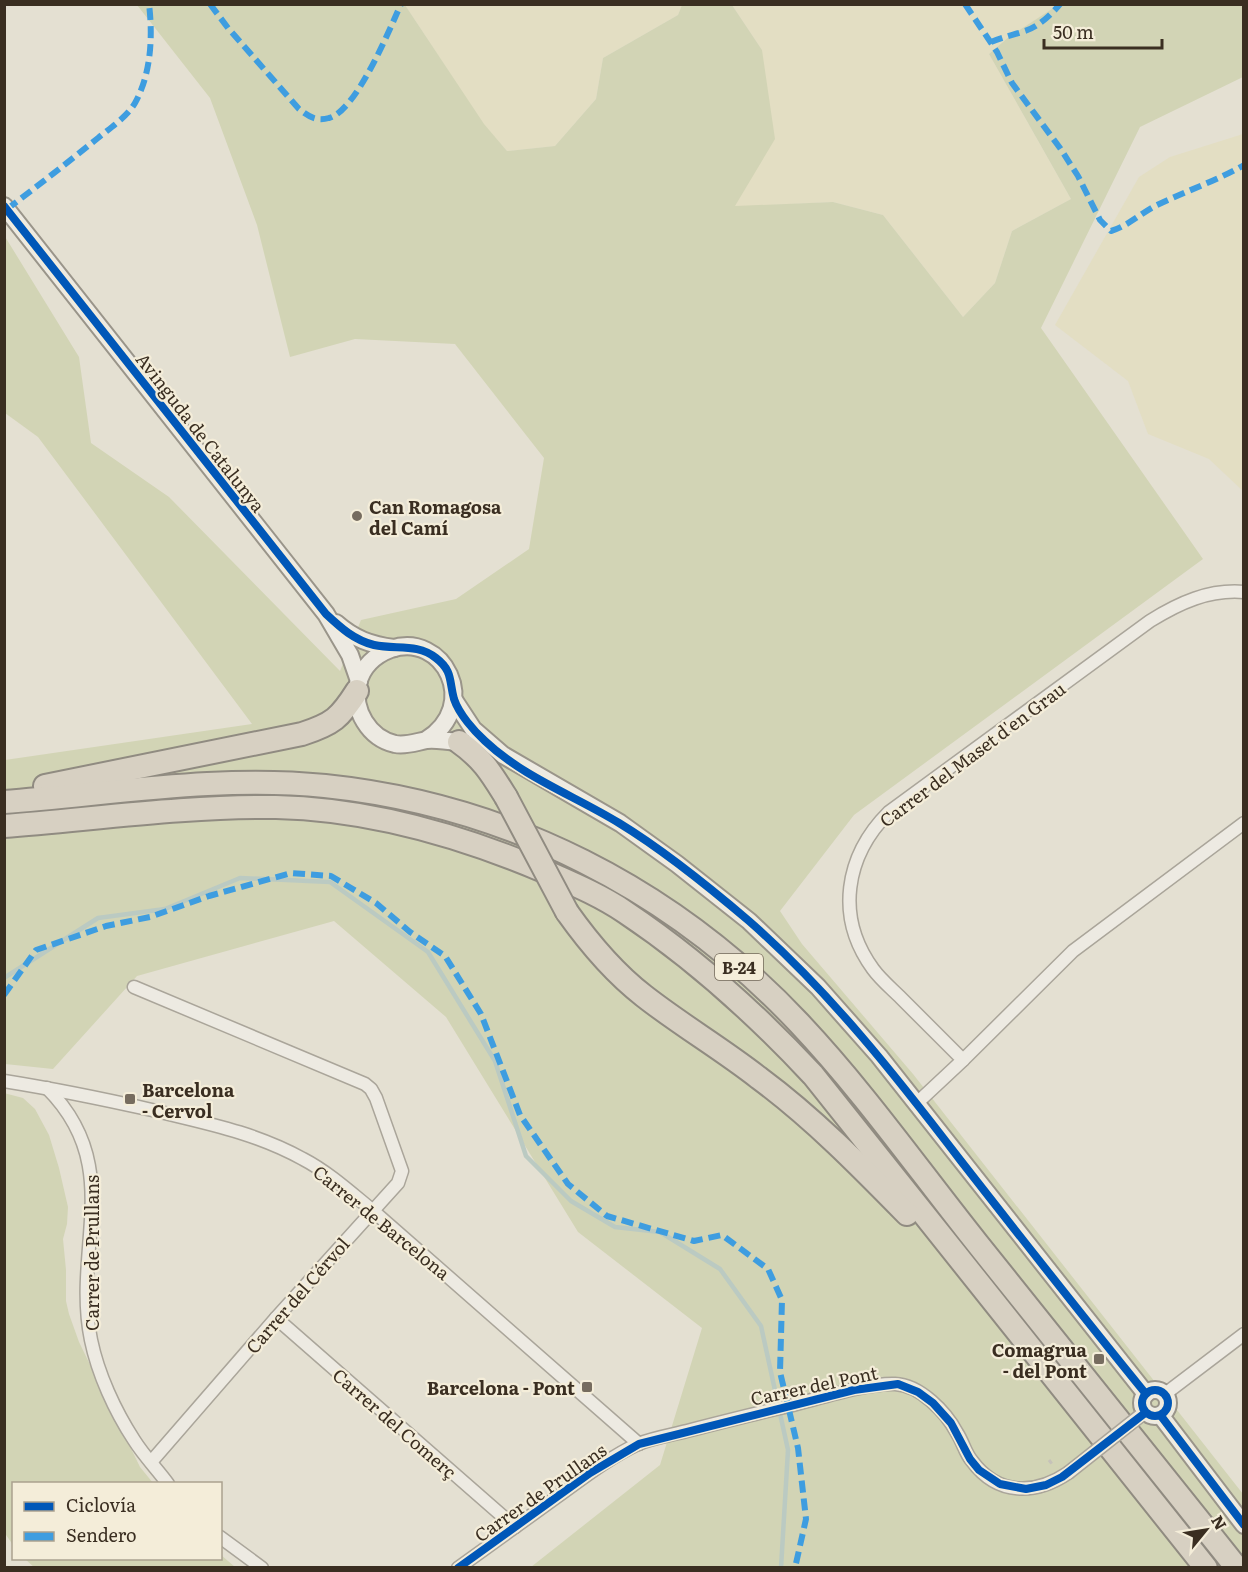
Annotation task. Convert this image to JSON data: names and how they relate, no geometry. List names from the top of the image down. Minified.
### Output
{"streets":{"highway":["B-24"],"street":["Avinguda de Catalunya","Carrer del Maset d'en Grau","Carrer de Barcelona","Carrer de Prullans","Carrer del Cérvol","Carrer del Pont","Carrer del Comerç"]},"crossings":[["Carrer de Barcelona","Carrer de Prullans"],["Carrer de Barcelona","Carrer del Cérvol"],["Carrer de Barcelona","Carrer del Pont"],["Carrer de Prullans","Carrer del Cérvol"],["Carrer de Prullans","Carrer del Pont"],["Carrer de Prullans","Carrer del Comerç"],["Carrer del Cérvol","Carrer del Comerç"]],"places":{"other":["Can Romagosa del Camí"],"transit":["Barcelona - Cervol","Comagrua - del Pont","Barcelona - Pont"]},"legend":["Ciclovía","Sendero"],"scale_bar":"50 m","north":"top right"}
